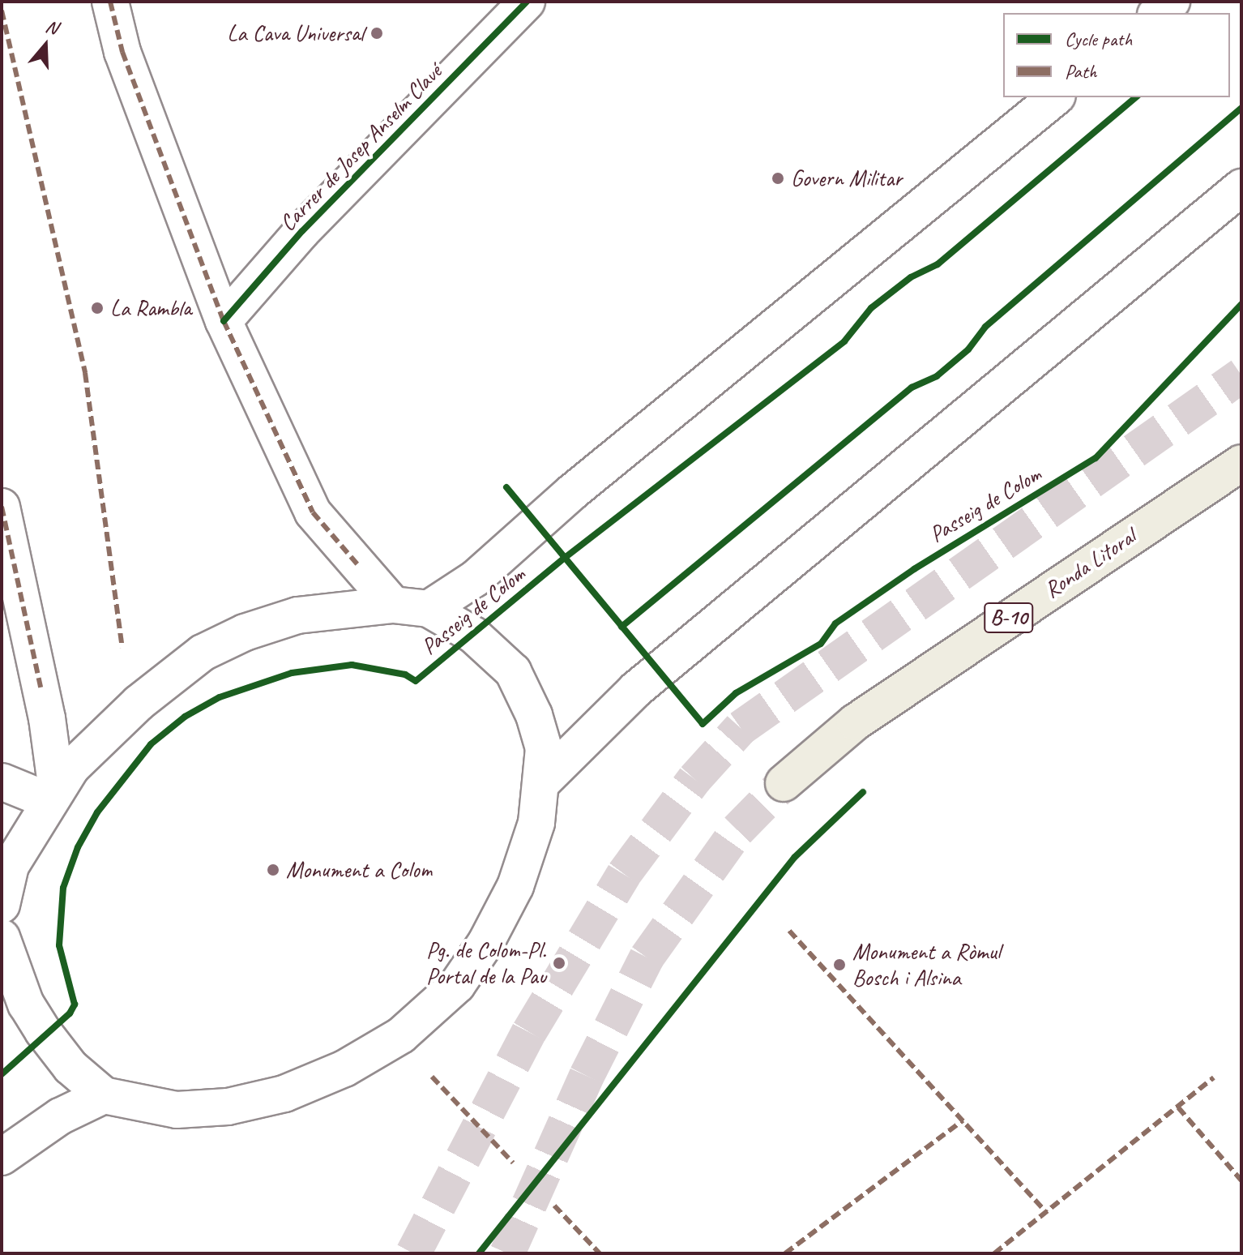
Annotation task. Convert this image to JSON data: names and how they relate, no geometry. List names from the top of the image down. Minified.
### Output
{"streets":{"highway":["Ronda Litoral","B-10"],"main road":["Carrer de Josep Anselm Clavé","Passeig de Colom"]},"places":["La Cava Universal","Govern Militar","La Rambla","Monument a Colom","Pg. de Colom-Pl. Portal de la Pau","Monument a Ròmul Bosch i Alsina"],"legend":["Cycle path","Path"],"north":"top"}
